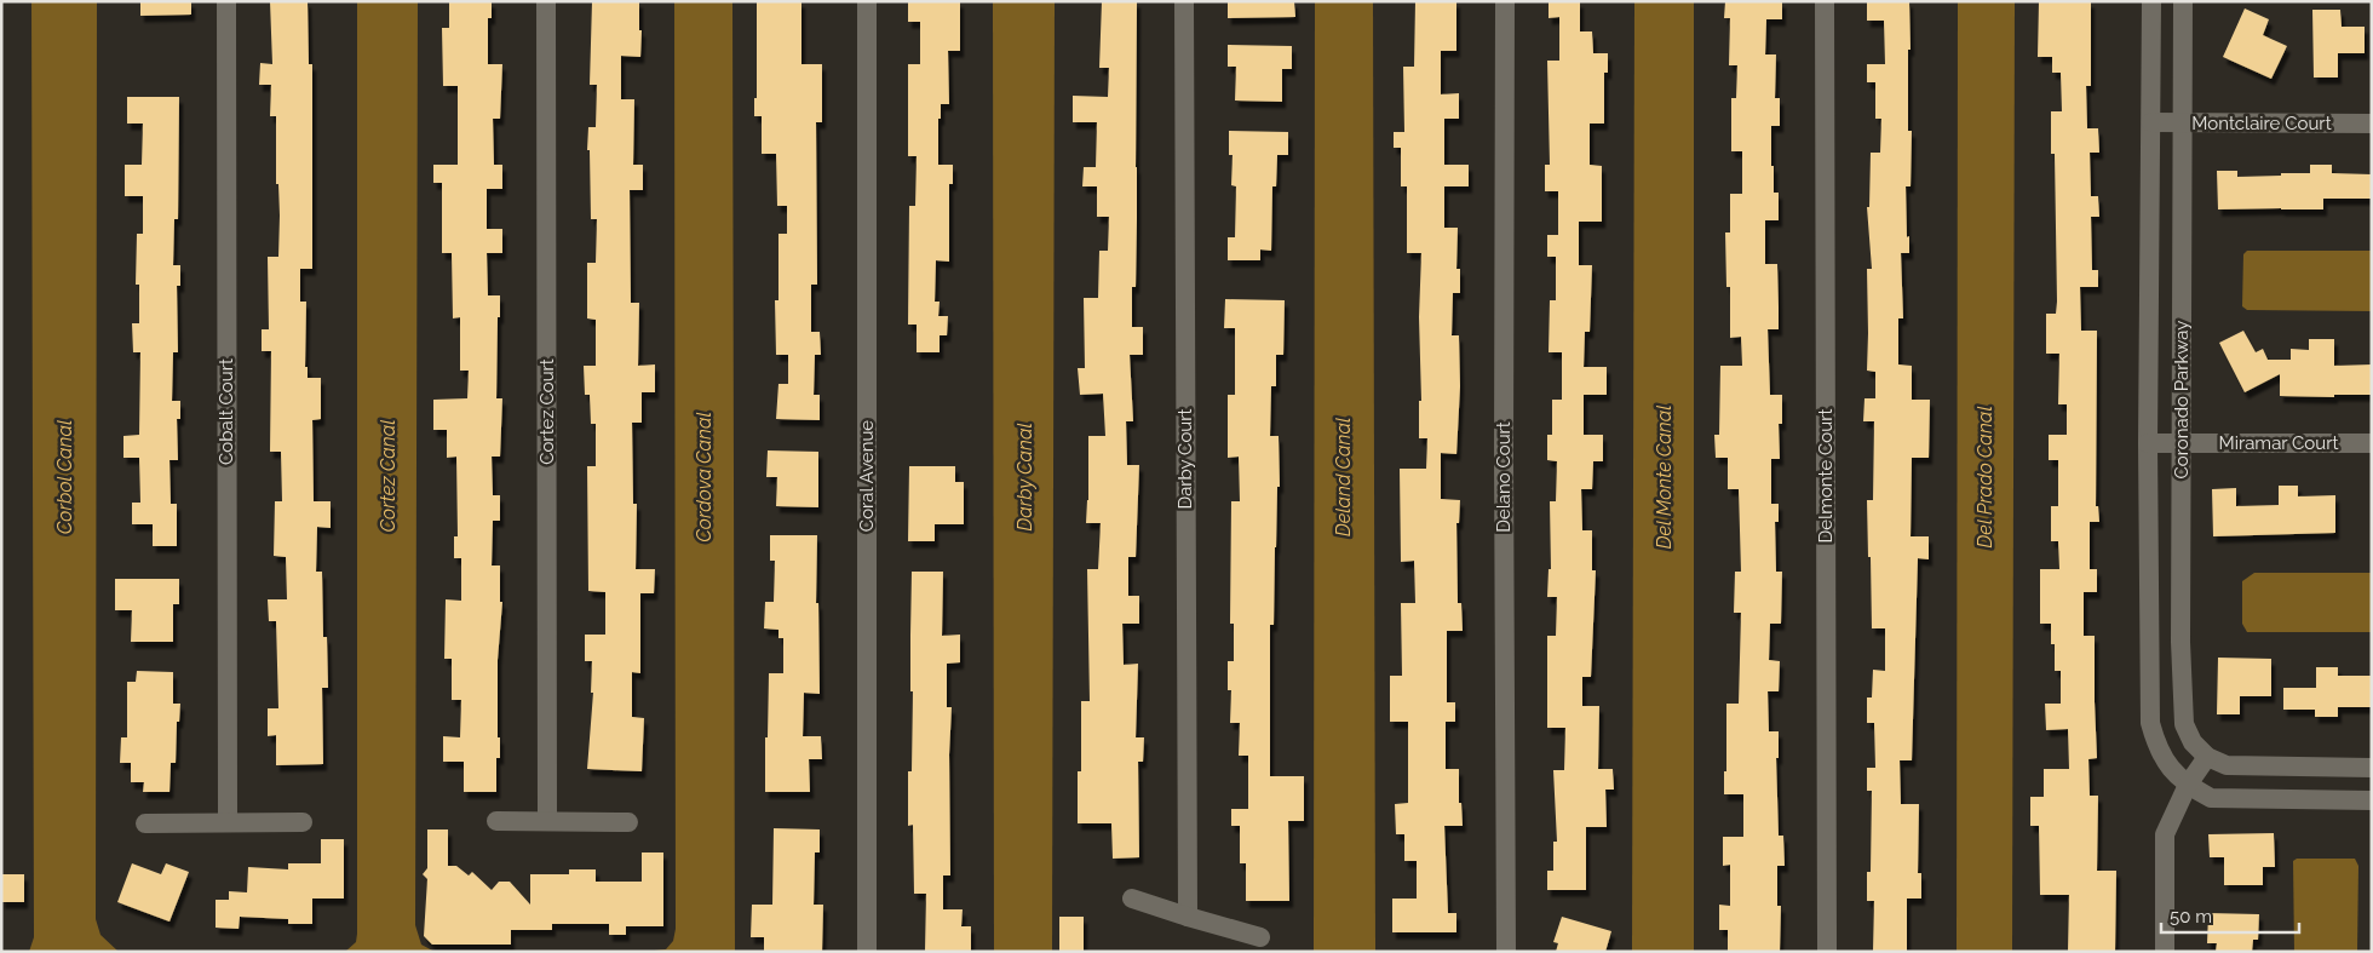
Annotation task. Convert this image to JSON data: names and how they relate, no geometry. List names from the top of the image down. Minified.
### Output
{"streets":{"street":["Montclaire Court","Coronado Parkway","Cobalt Court","Cortez Court","Miramar Court","Darby Court","Coral Avenue","Delmonte Court","Delano Court"]},"crossings":[["Montclaire Court","Coronado Parkway"],["Coronado Parkway","Miramar Court"]],"water":["Cortez Canal","Corbol Canal","Cordova Canal","Darby Canal","Deland Canal","Del Monte Canal","Del Prado Canal"],"scale_bar":"50 m"}
